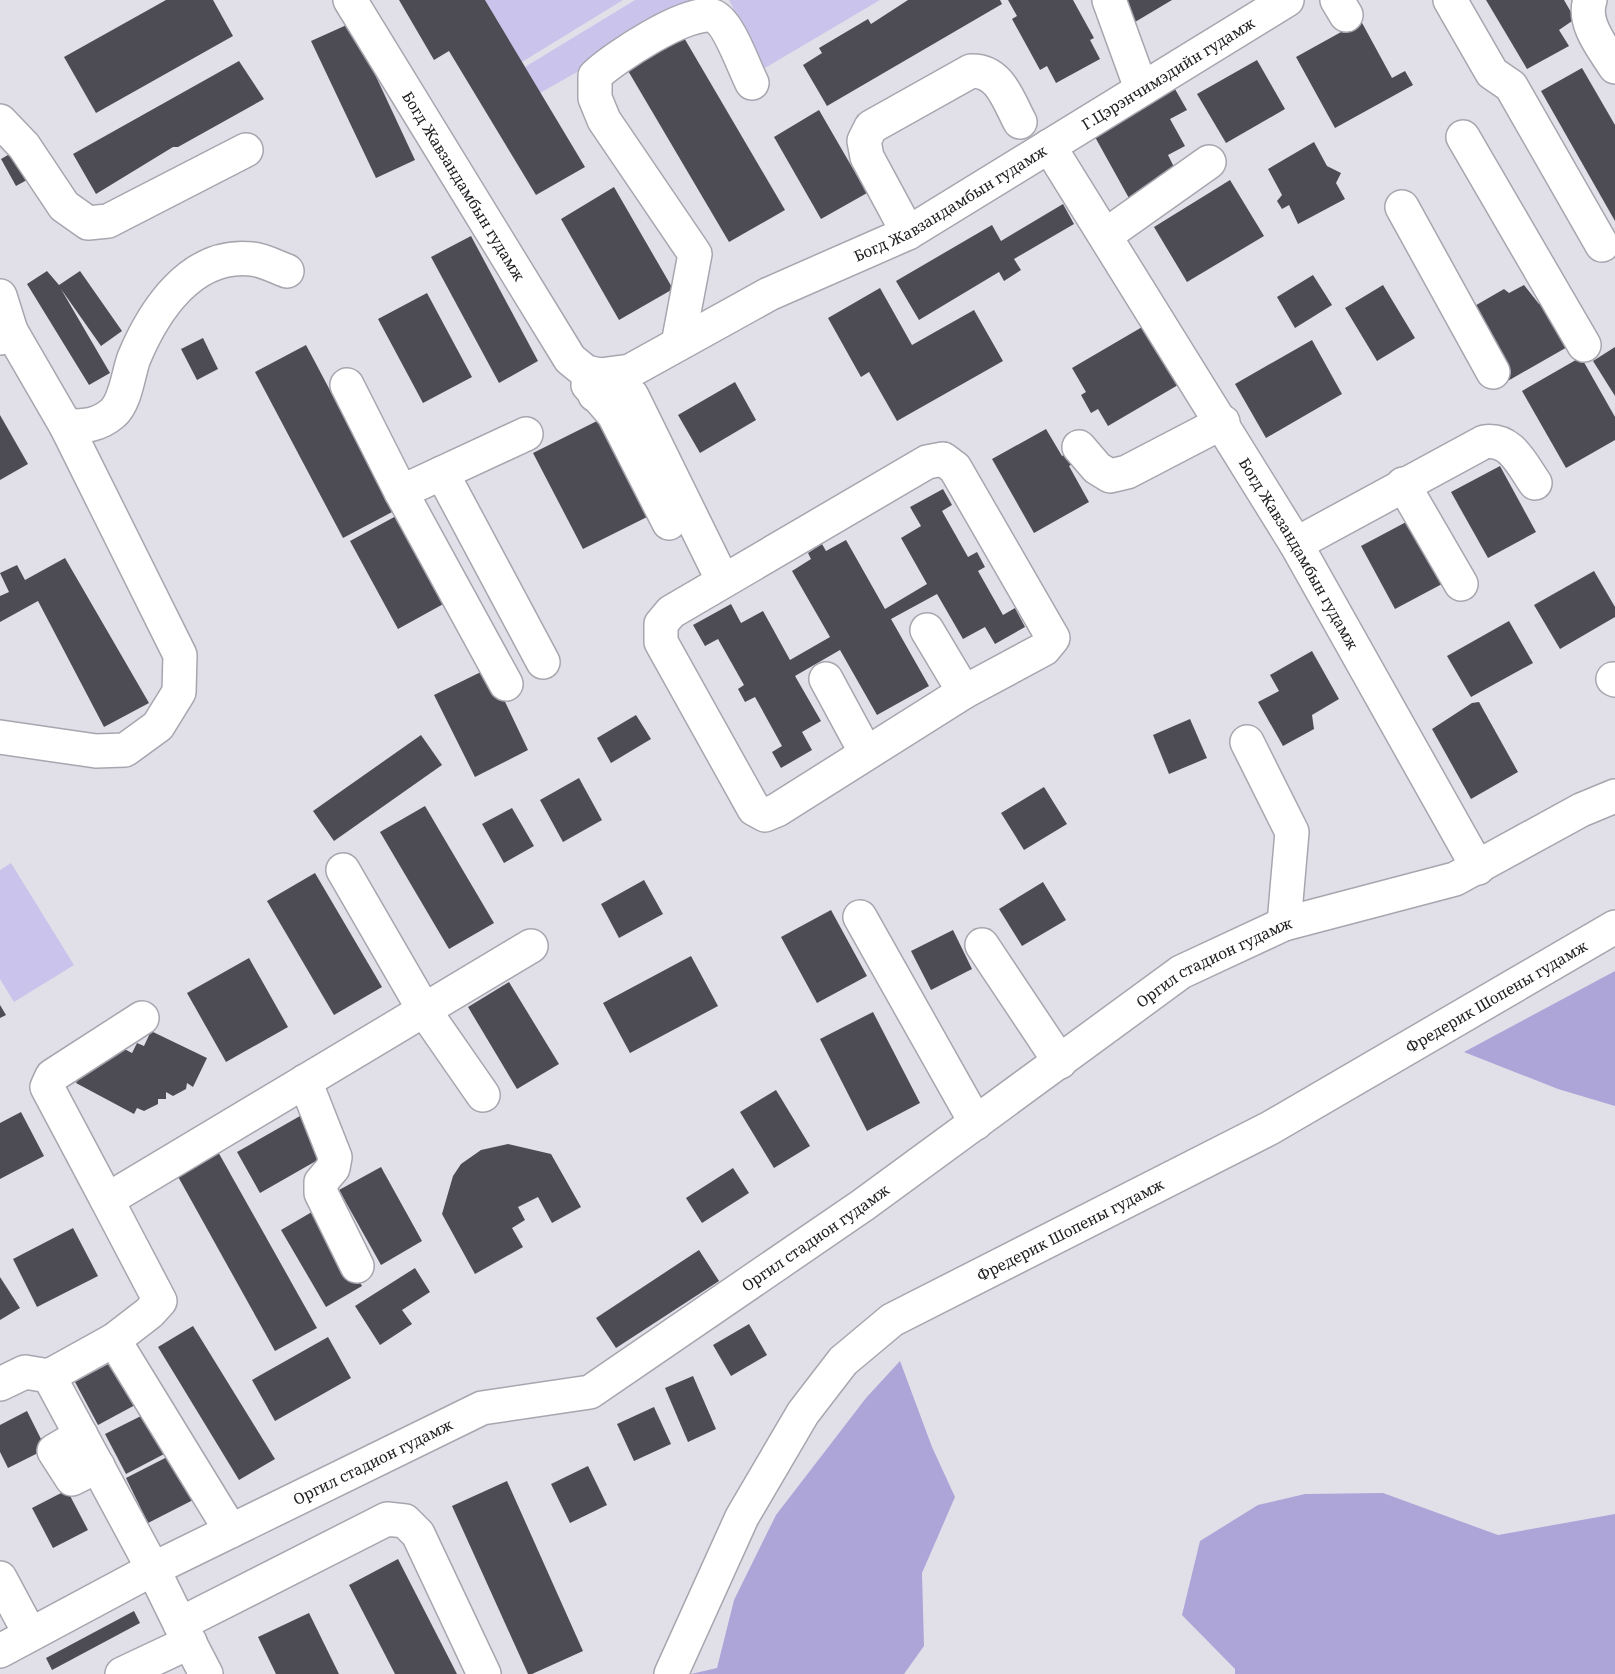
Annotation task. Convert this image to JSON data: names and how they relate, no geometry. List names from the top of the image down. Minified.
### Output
{"streets":{"street":["Г.Цэрэнчимэдийн гудамж","Богд Жавзандамбын гудамж","Оргил стадион гудамж","Фредерик Шопены гудамж"]},"crossings":[["Г.Цэрэнчимэдийн гудамж","Богд Жавзандамбын гудамж"],["Богд Жавзандамбын гудамж","Оргил стадион гудамж"]]}
